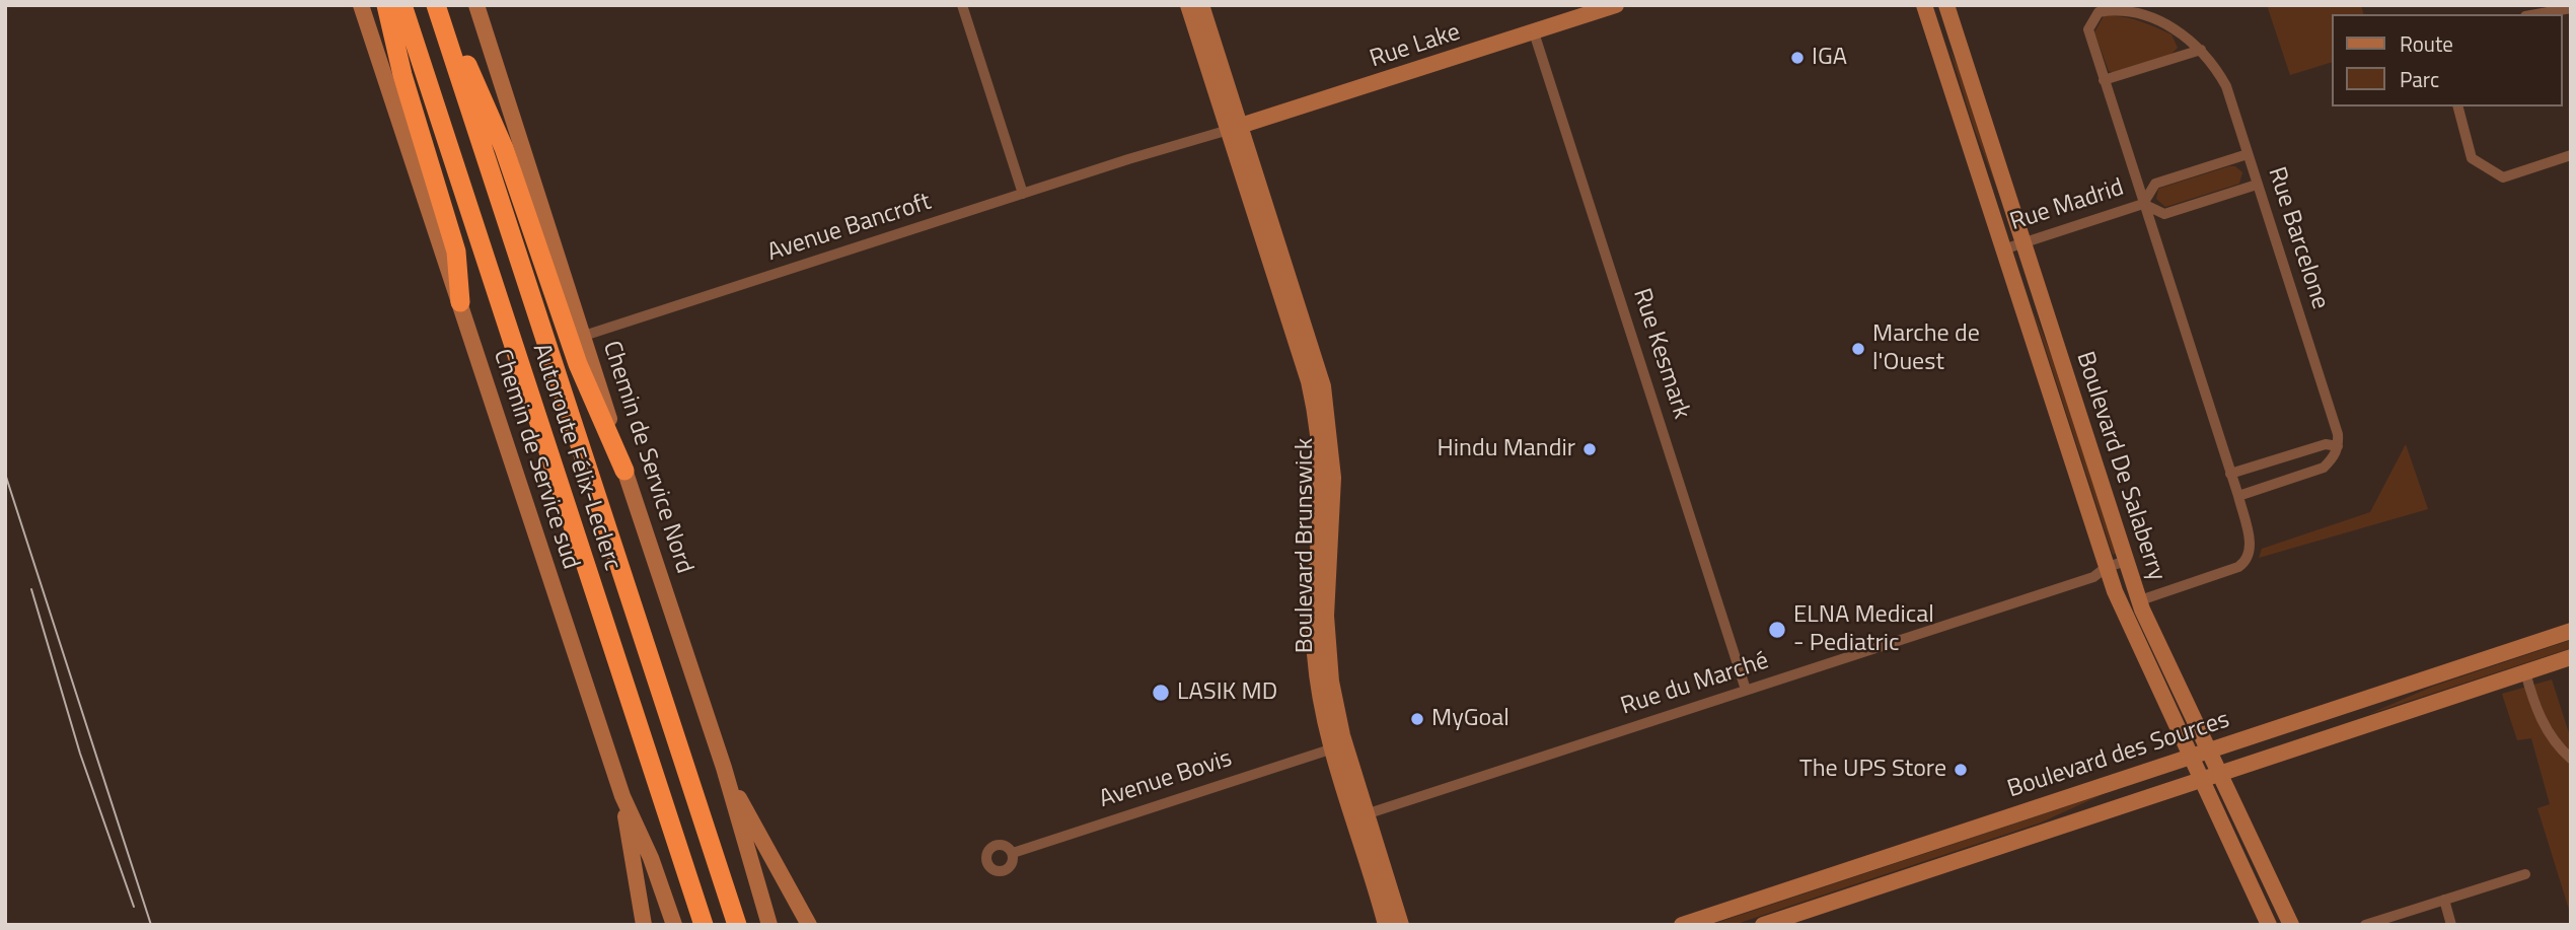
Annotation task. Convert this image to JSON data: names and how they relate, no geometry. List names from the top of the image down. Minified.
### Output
{"streets":{"highway":["Autoroute Félix-Leclerc"],"street":["Rue Lake","Rue Madrid","Avenue Bancroft","Rue Barcelone","Rue Kesmark","Chemin de Service Nord","Chemin de Service sud","Boulevard De Salaberry","Boulevard Brunswick","Rue du Marché","Boulevard des Sources","Avenue Bovis"]},"crossings":[["Rue Lake","Avenue Bancroft"],["Rue Lake","Rue Kesmark"],["Rue Lake","Boulevard Brunswick"],["Rue Madrid","Rue Barcelone"],["Rue Madrid","Boulevard De Salaberry"],["Avenue Bancroft","Chemin de Service Nord"],["Avenue Bancroft","Boulevard Brunswick"],["Rue Barcelone","Boulevard De Salaberry"],["Rue Kesmark","Rue du Marché"],["Boulevard De Salaberry","Rue du Marché"],["Boulevard De Salaberry","Boulevard des Sources"],["Boulevard Brunswick","Rue du Marché"],["Boulevard Brunswick","Avenue Bovis"]],"places":["IGA","Marche de l'Ouest","Hindu Mandir","ELNA Medical - Pediatric","LASIK MD","MyGoal","The UPS Store"],"legend":["Route","Parc"]}
